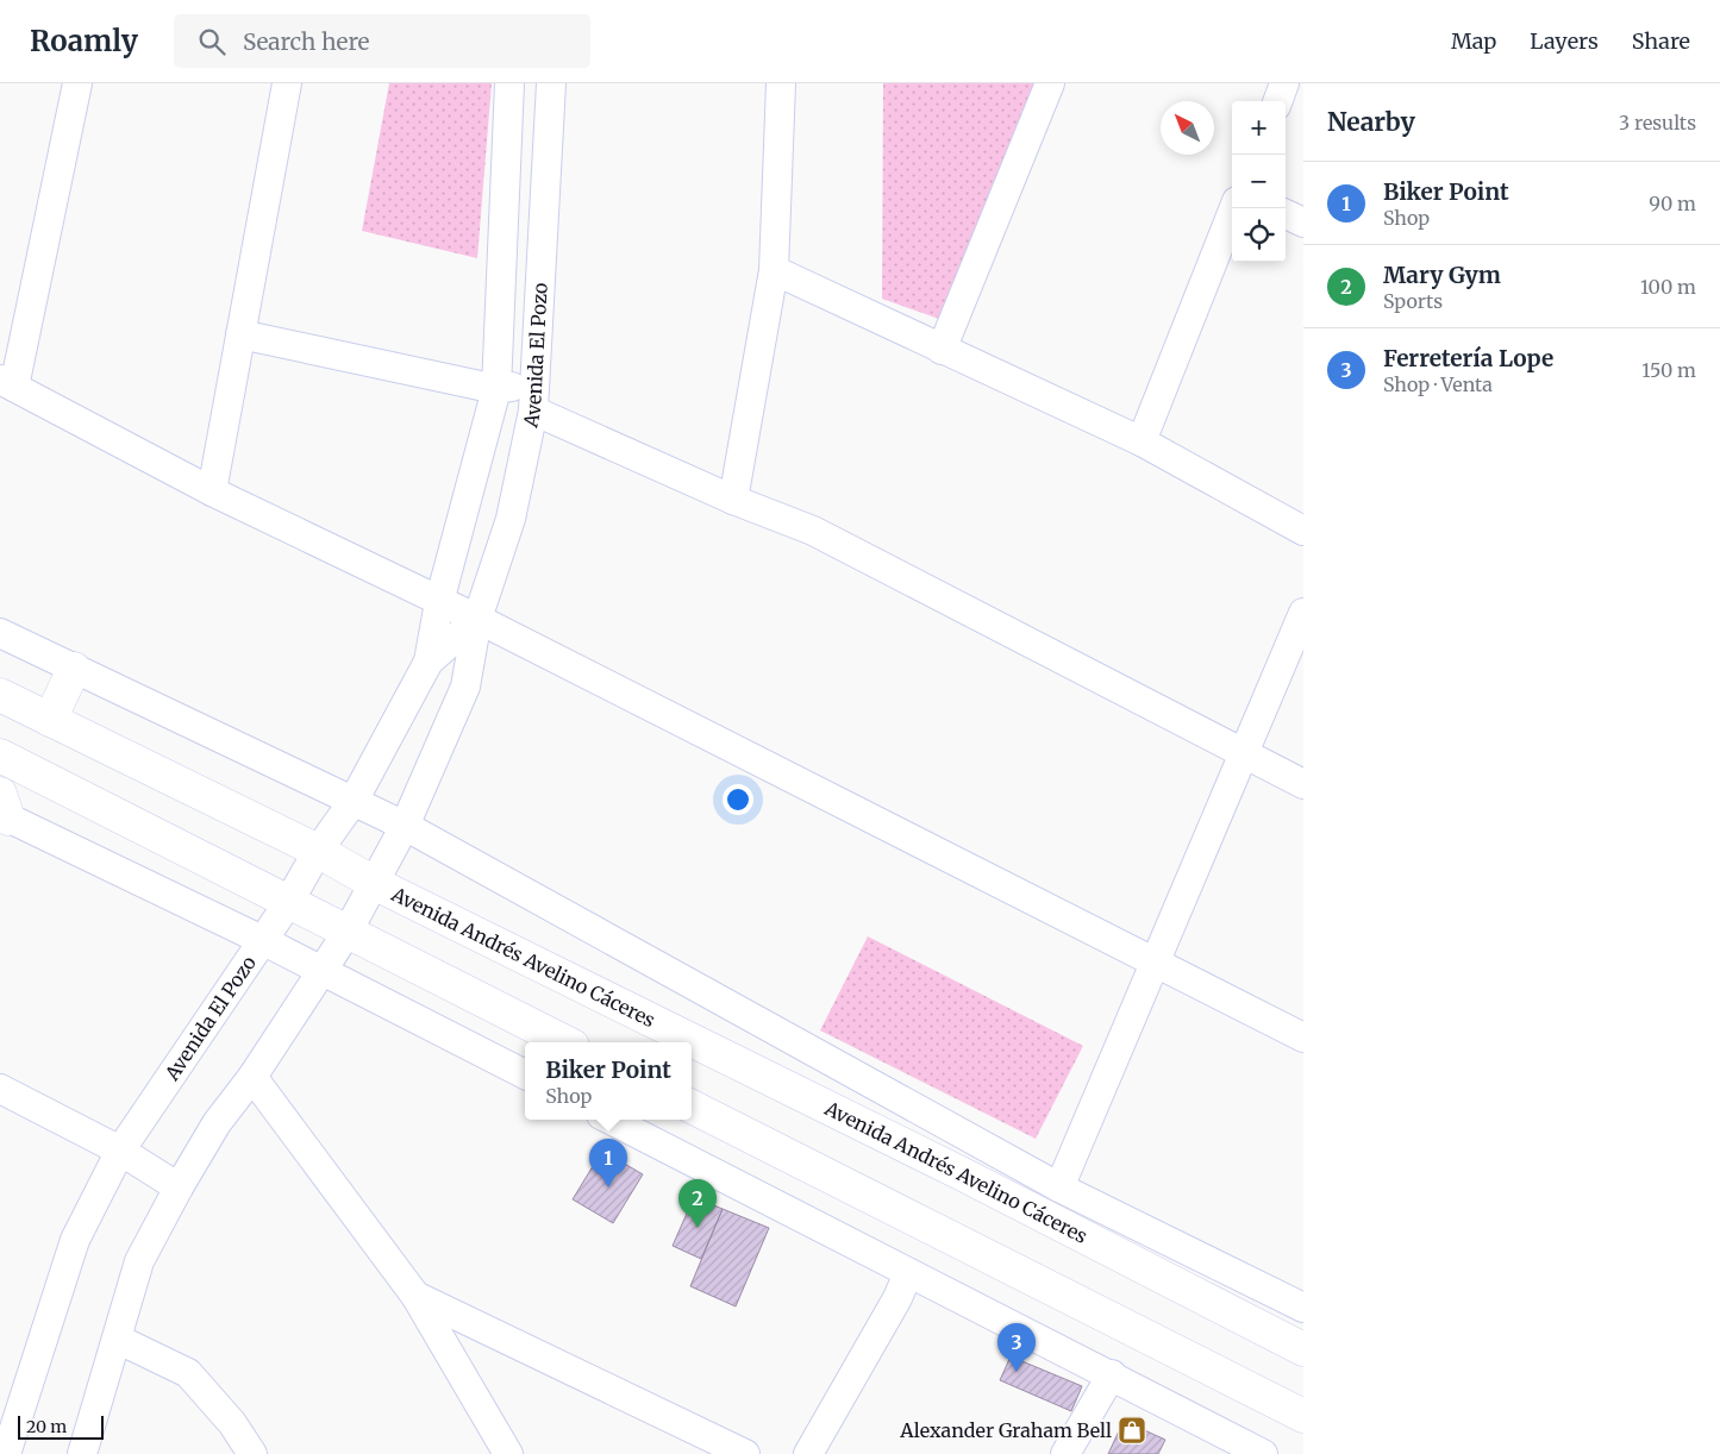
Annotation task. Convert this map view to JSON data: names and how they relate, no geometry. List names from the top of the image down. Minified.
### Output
{"streets":{"main road":["Avenida Andrés Avelino Cáceres"],"street":["Avenida El Pozo"]},"crossings":[["Avenida El Pozo","Avenida Andrés Avelino Cáceres"]],"places":{"shop":["Alexander Graham Bell"]},"scale_bar":"20 m","north":"top left","page":{"header":"Roamly","search":"Search here","nav":["Map","Layers","Share"],"heading":["Nearby","3 results"],"map_buttons":["+","−"],"list":[{"mark":"1","name":"Biker Point","note":"Shop","value":"90 m"},{"mark":"2","name":"Mary Gym","note":"Sports","value":"100 m"},{"mark":"3","name":"Ferretería Lope","note":"Shop · Venta","value":"150 m"}],"popup":["Biker Point","Shop"],"pins":["1","2","3"],"scale":"20 m"}}
